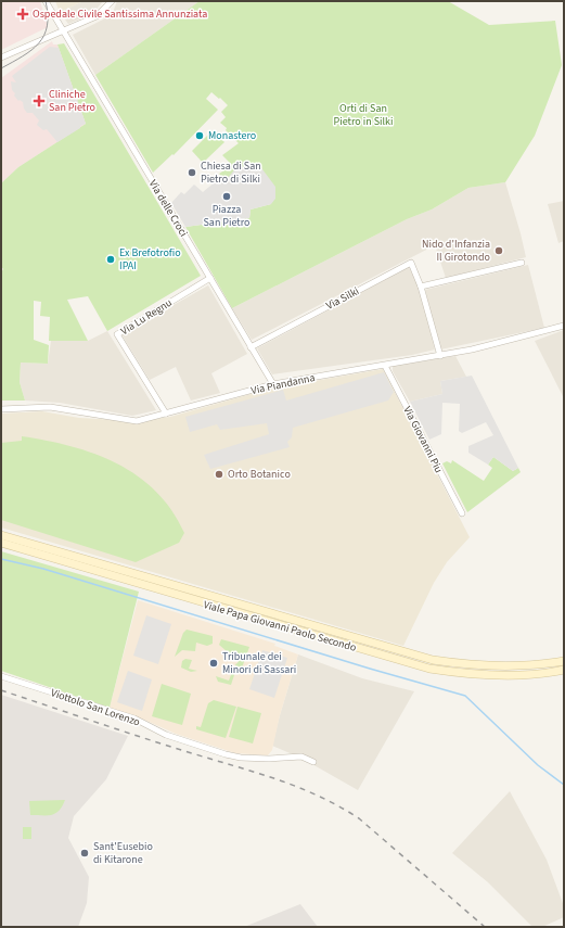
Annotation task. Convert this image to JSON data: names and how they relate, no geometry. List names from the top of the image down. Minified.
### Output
{"streets":{"main road":["Viale Papa Giovanni Paolo Secondo"],"street":["Via delle Croci","Via Silki","Via Lu Regnu","Via Piandanna","Via Giovanni Piu","Viottolo San Lorenzo"]},"crossings":[["Via delle Croci","Via Silki"],["Via delle Croci","Via Lu Regnu"],["Via delle Croci","Via Piandanna"],["Via Silki","Via Piandanna"],["Via Lu Regnu","Via Piandanna"],["Via Piandanna","Via Giovanni Piu"]],"parks":["Orti di San Pietro in Silki"],"places":{"health":["Ospedale Civile Santissima Annunziata","Cliniche San Pietro"],"other":["Monastero","Chiesa di San Pietro di Silki","Piazza San Pietro","Nido d'Infanzia Il Girotondo","Ex Brefotrofio IPAI","Orto Botanico","Tribunale dei Minori di Sassari","Sant'Eusebio di Kitarone"]}}
